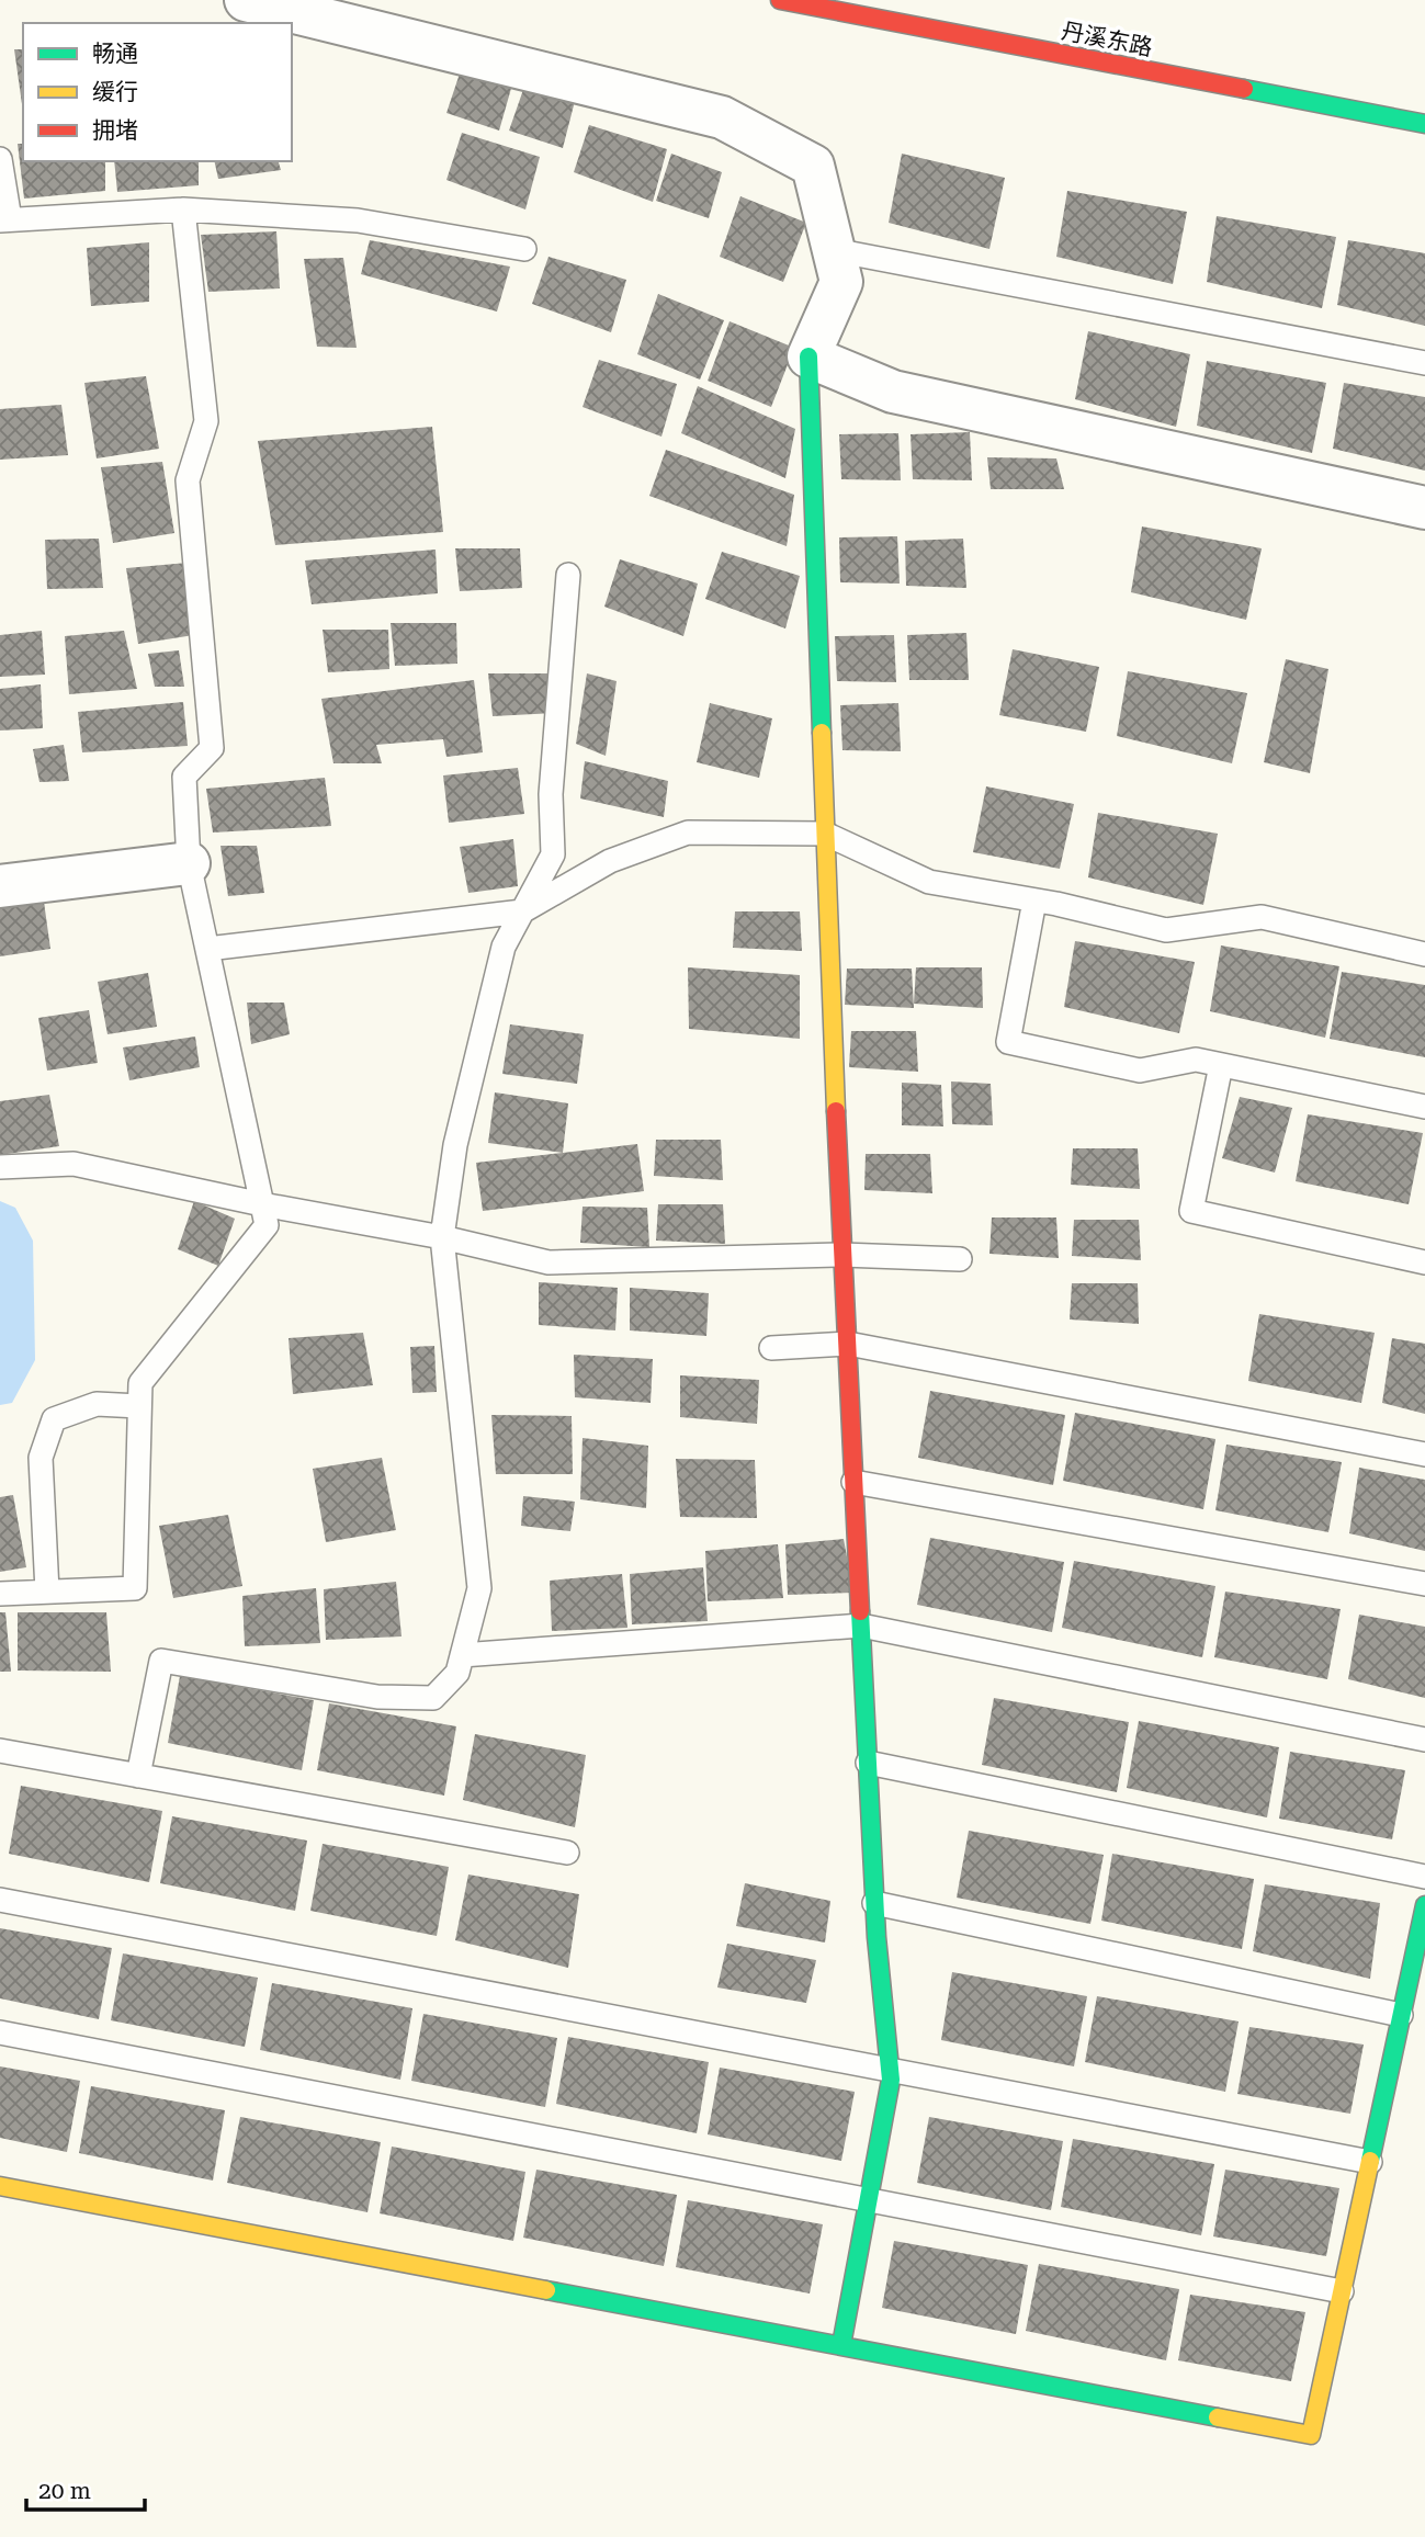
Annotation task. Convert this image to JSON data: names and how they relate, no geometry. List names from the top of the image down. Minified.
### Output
{"streets":{"street":["丹溪东路"]},"legend":["畅通","缓行","拥堵"],"scale_bar":"20 m"}
